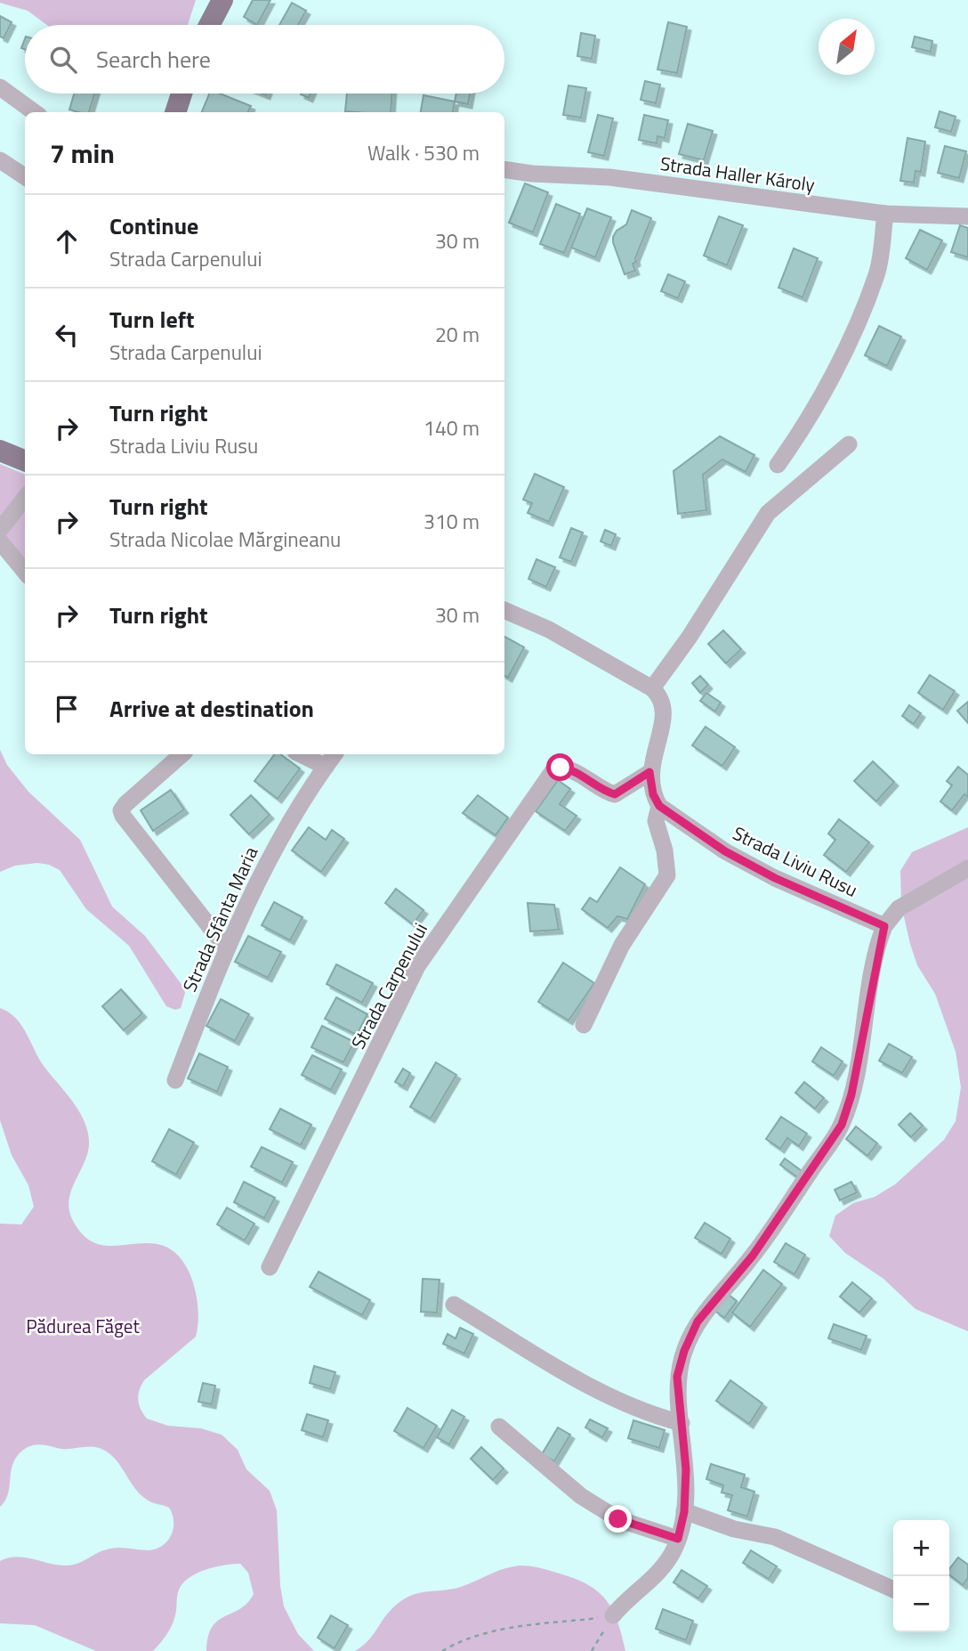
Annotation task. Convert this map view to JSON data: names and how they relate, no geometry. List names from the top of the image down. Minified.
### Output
{"streets":{"street":["Strada Haller Károly","Strada Liviu Rusu","Strada Sfânta Maria","Strada Carpenului"]},"parks":["Pădurea Făget"],"north":"top right","page":{"search":"Search here","heading":["7 min","Walk · 530 m"],"list":[["Continue","Strada Carpenului","30 m"],["Turn left","Strada Carpenului","20 m"],["Turn right","Strada Liviu Rusu","140 m"],["Turn right","Strada Nicolae Mărgineanu","310 m"],["Turn right","30 m"],"Arrive at destination"],"map_buttons":["+","−"]}}
